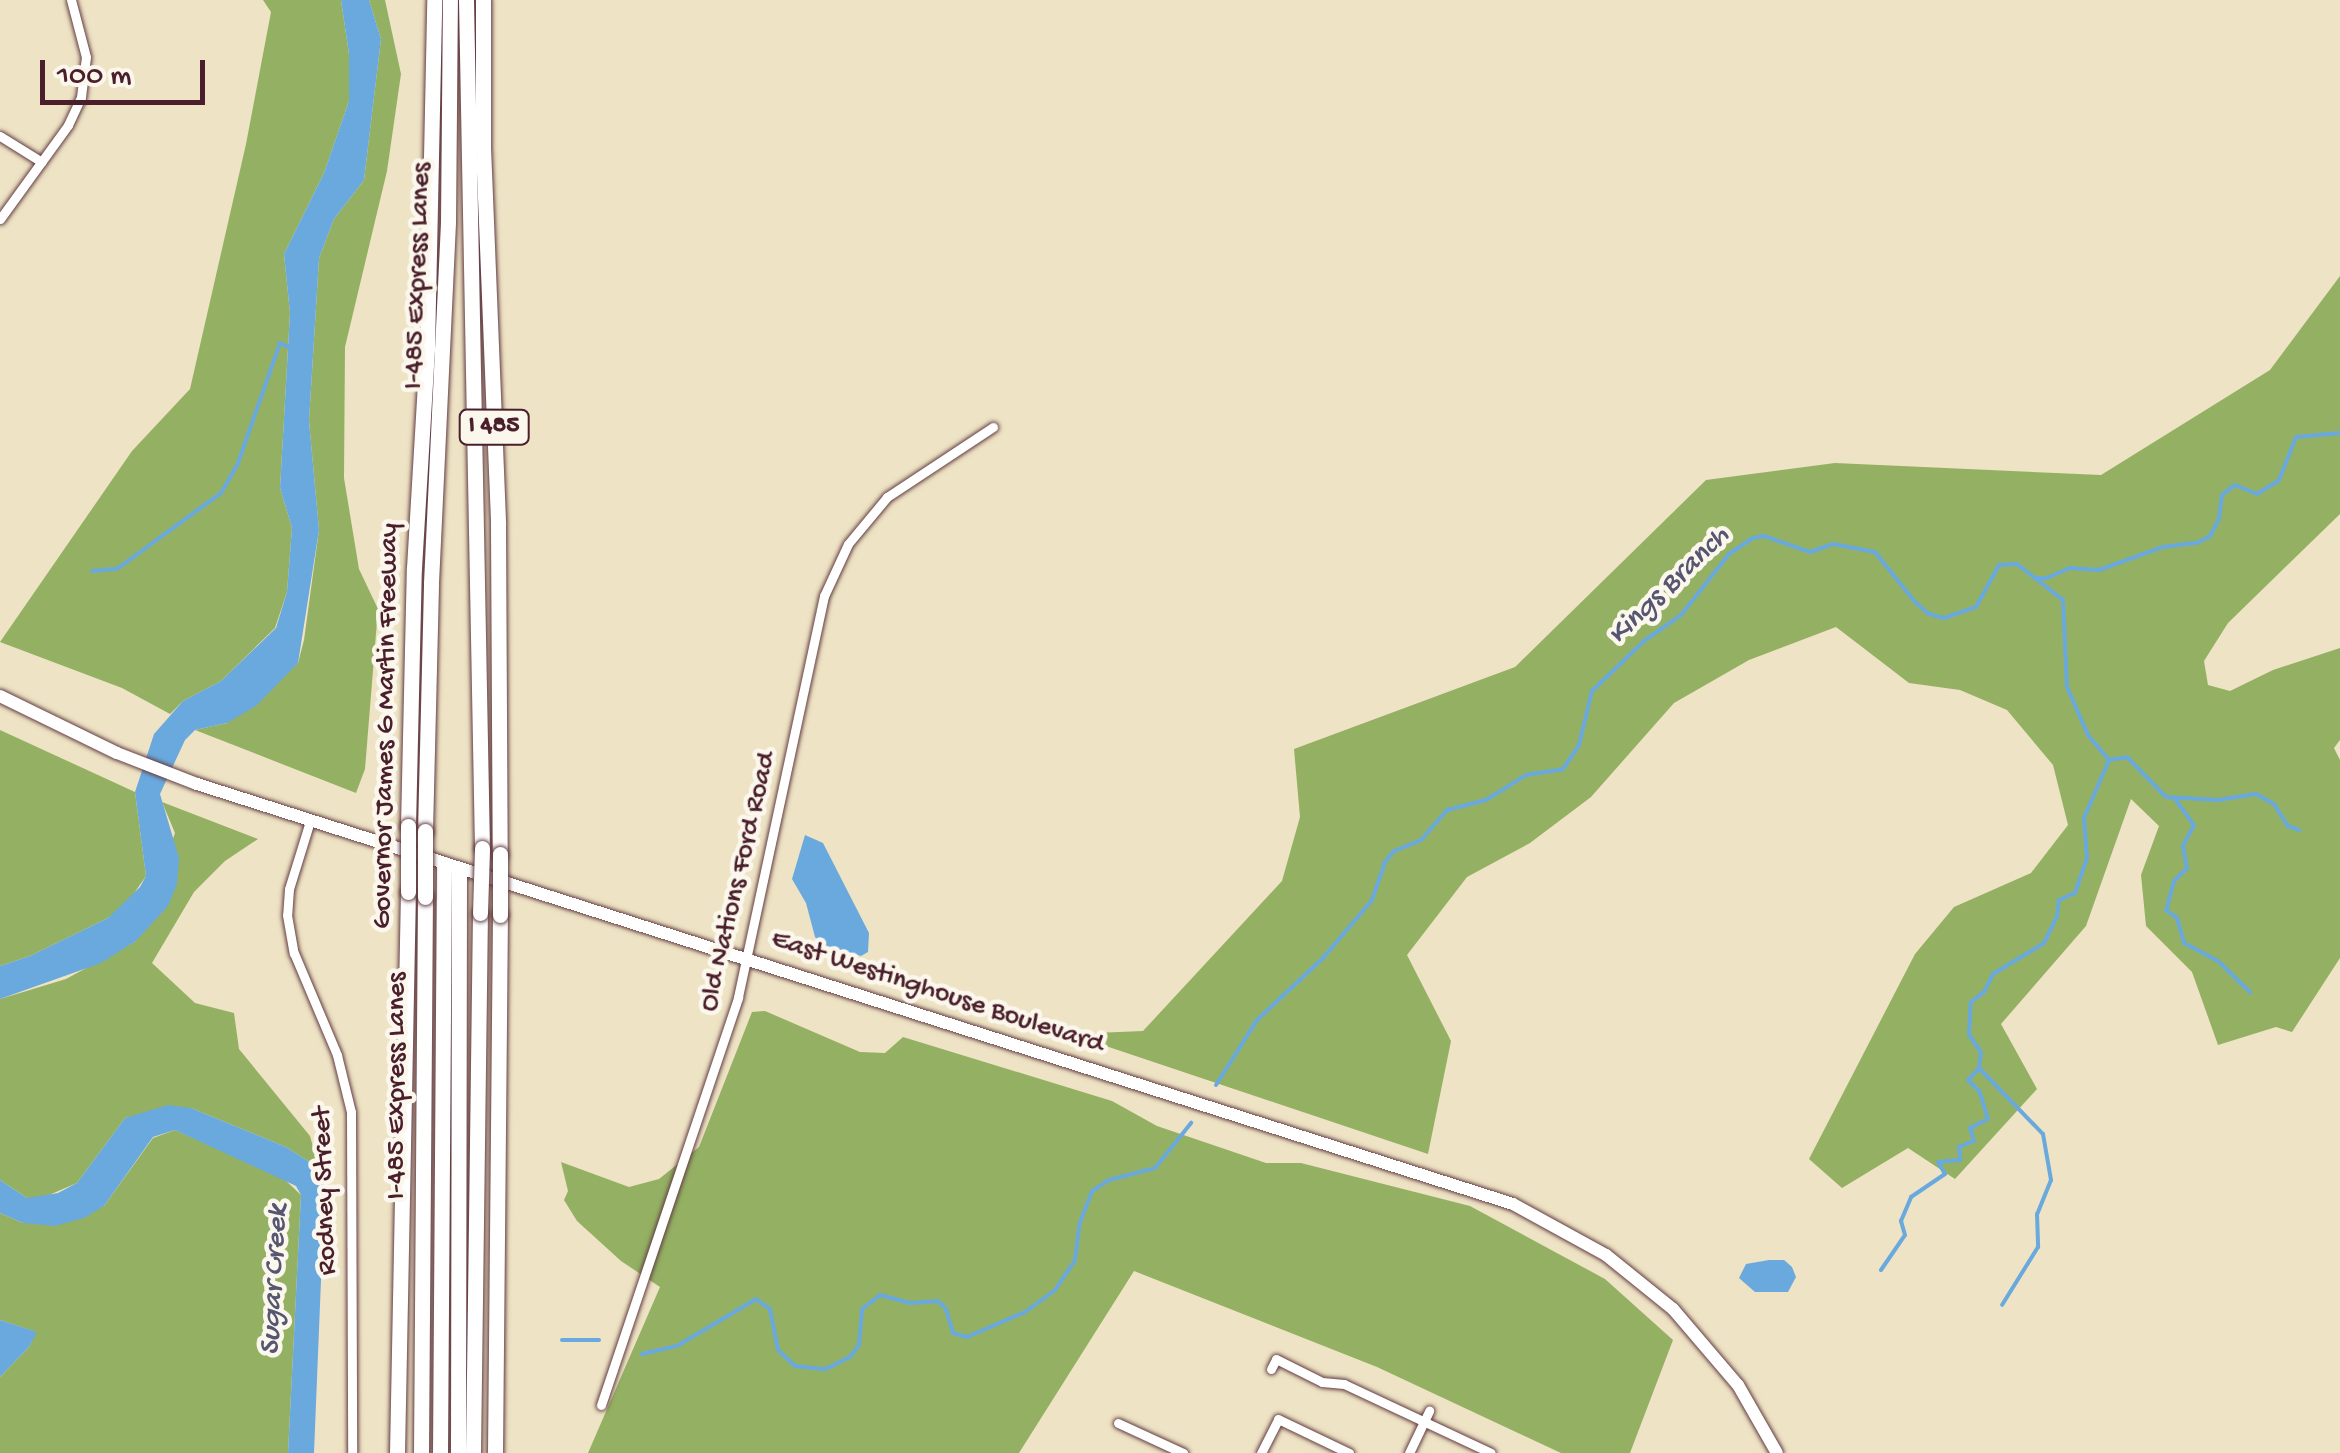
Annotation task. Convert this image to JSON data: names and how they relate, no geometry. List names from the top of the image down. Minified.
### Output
{"streets":{"highway":["I-485 Express Lanes","I 485","Governor James G Martin Freeway"],"main road":["East Westinghouse Boulevard"],"street":["Old Nations Ford Road","Rodney Street"]},"crossings":[["Old Nations Ford Road","East Westinghouse Boulevard"],["East Westinghouse Boulevard","Rodney Street"]],"water":["Kings Branch","Sugar Creek"],"scale_bar":"100 m"}
